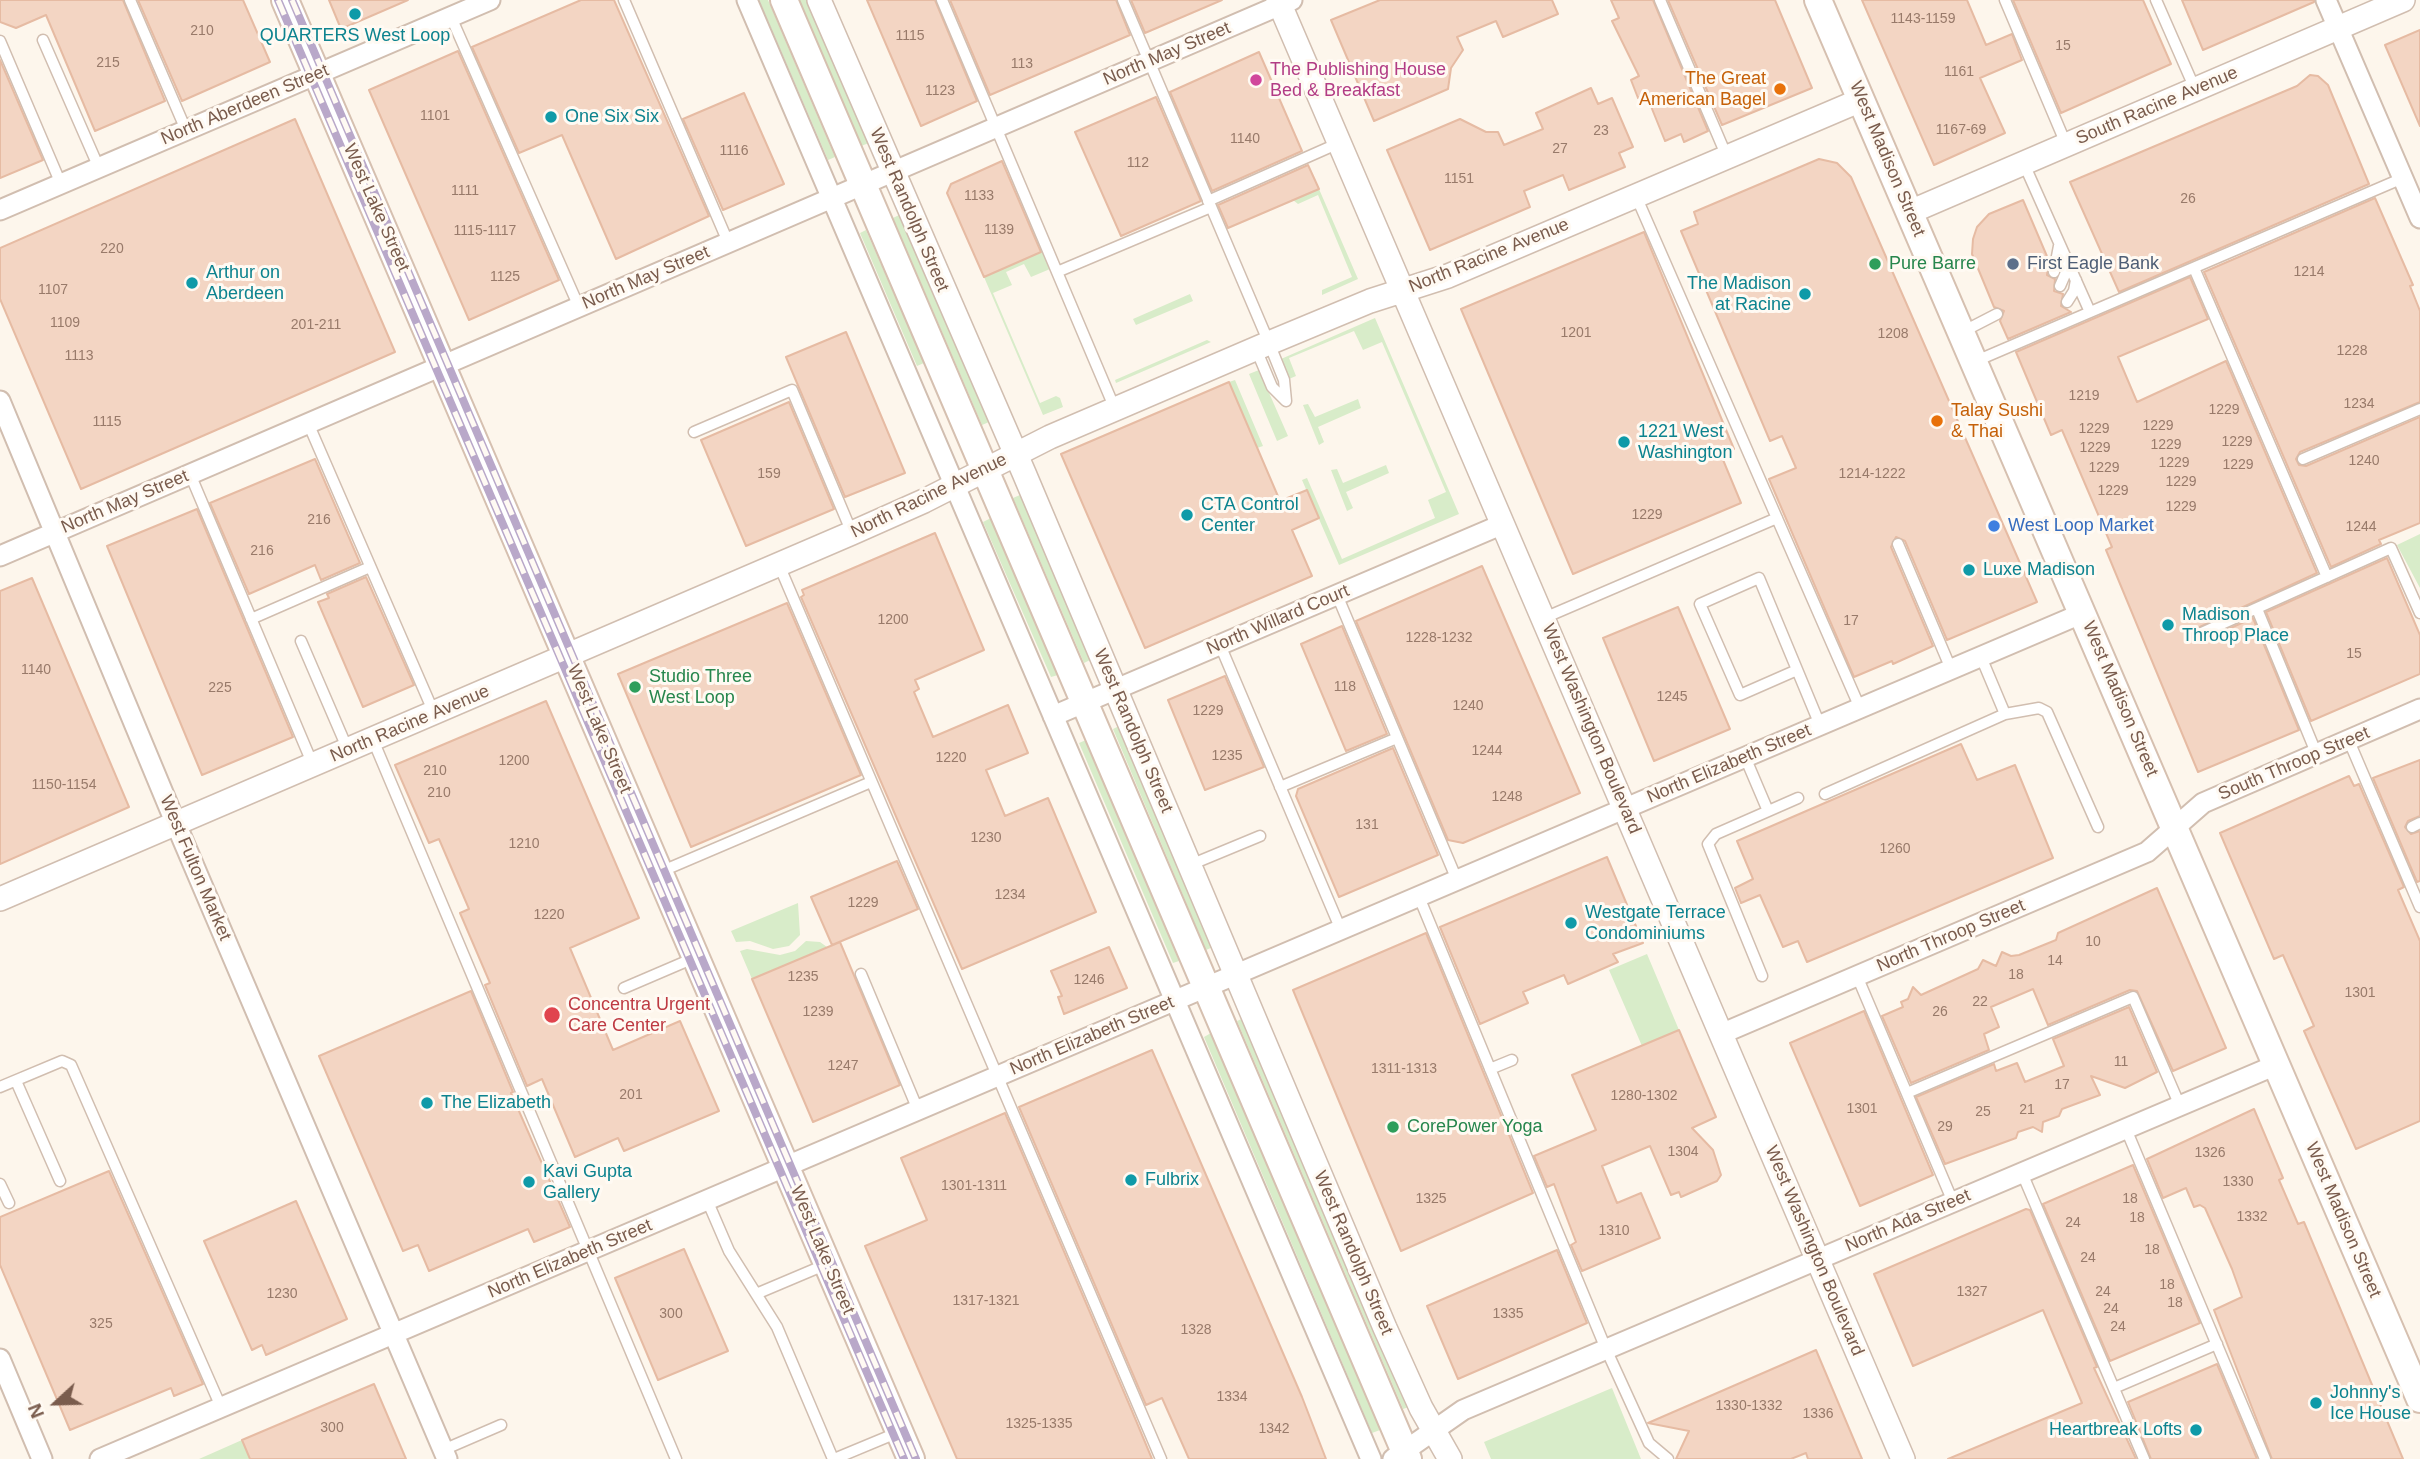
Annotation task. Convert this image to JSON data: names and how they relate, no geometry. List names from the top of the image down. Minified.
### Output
{"streets":{"main road":["West Madison Street","West Lake Street","West Randolph Street"],"street":["North May Street","North Aberdeen Street","South Racine Avenue","North Racine Avenue","North Willard Court","West Washington Boulevard","North Elizabeth Street","South Throop Street","West Fulton Market","North Throop Street","North Ada Street"]},"crossings":[["North May Street","West Lake Street"],["North May Street","West Randolph Street"],["North May Street","West Washington Boulevard"],["North May Street","West Fulton Market"],["North Aberdeen Street","West Lake Street"],["South Racine Avenue","West Madison Street"],["West Madison Street","North Racine Avenue"],["West Madison Street","North Elizabeth Street"],["West Madison Street","South Throop Street"],["West Madison Street","North Throop Street"],["West Madison Street","North Ada Street"],["West Lake Street","North Racine Avenue"],["West Lake Street","North Elizabeth Street"],["West Randolph Street","North Racine Avenue"],["West Randolph Street","North Willard Court"],["West Randolph Street","North Elizabeth Street"],["West Randolph Street","North Ada Street"],["North Racine Avenue","West Washington Boulevard"],["North Racine Avenue","West Fulton Market"],["North Willard Court","West Washington Boulevard"],["West Washington Boulevard","North Elizabeth Street"],["West Washington Boulevard","North Throop Street"],["West Washington Boulevard","North Ada Street"],["North Elizabeth Street","West Fulton Market"],["South Throop Street","North Throop Street"]],"places":["QUARTERS West Loop","The Publishing House Bed & Breakfast","The Great American Bagel","One Six Six","Pure Barre","First Eagle Bank","Arthur on Aberdeen","The Madison at Racine","Talay Sushi & Thai","1221 West Washington","CTA Control Center","West Loop Market","Luxe Madison","Madison Throop Place","Studio Three West Loop","Westgate Terrace Condominiums","Concentra Urgent Care Center","The Elizabeth","CorePower Yoga","Fulbrix","Kavi Gupta Gallery","Johnny's Ice House","Heartbreak Lofts"],"house_numbers":["1143-1159","210","1115","15","215","113","1161","1123","1101","1167-69","23","1140","27","1116","112","1151","1111","1133","26","1139","1115-1117","220","1214","1125","1107","1109","201-211","1201","1208","1228","1113","1219","1234","1229","1115","1229","1229","1229","1229","1229","1240","1229","1229","1229","159","1214-1222","1229","1229","1229","1229","216","1244","216","1200","17","1228-1232","15","1140","118","225","1245","1240","1229","1244","1235","1220","1200","210","1150-1154","210","1248","131","1230","1210","1260","1234","1229","1220","10","14","18","1235","1246","1301","22","1239","26","11","1247","1311-1313","17","201","1280-1302","1301","21","25","29","1304","1326","1330","1301-1311","1325","18","1332","18","24","1310","18","24","18","1327","24","1230","1317-1321","18","24","300","1335","325","24","1328","1334","1330-1332","1336","1325-1335","300","1342"],"north":"left"}
